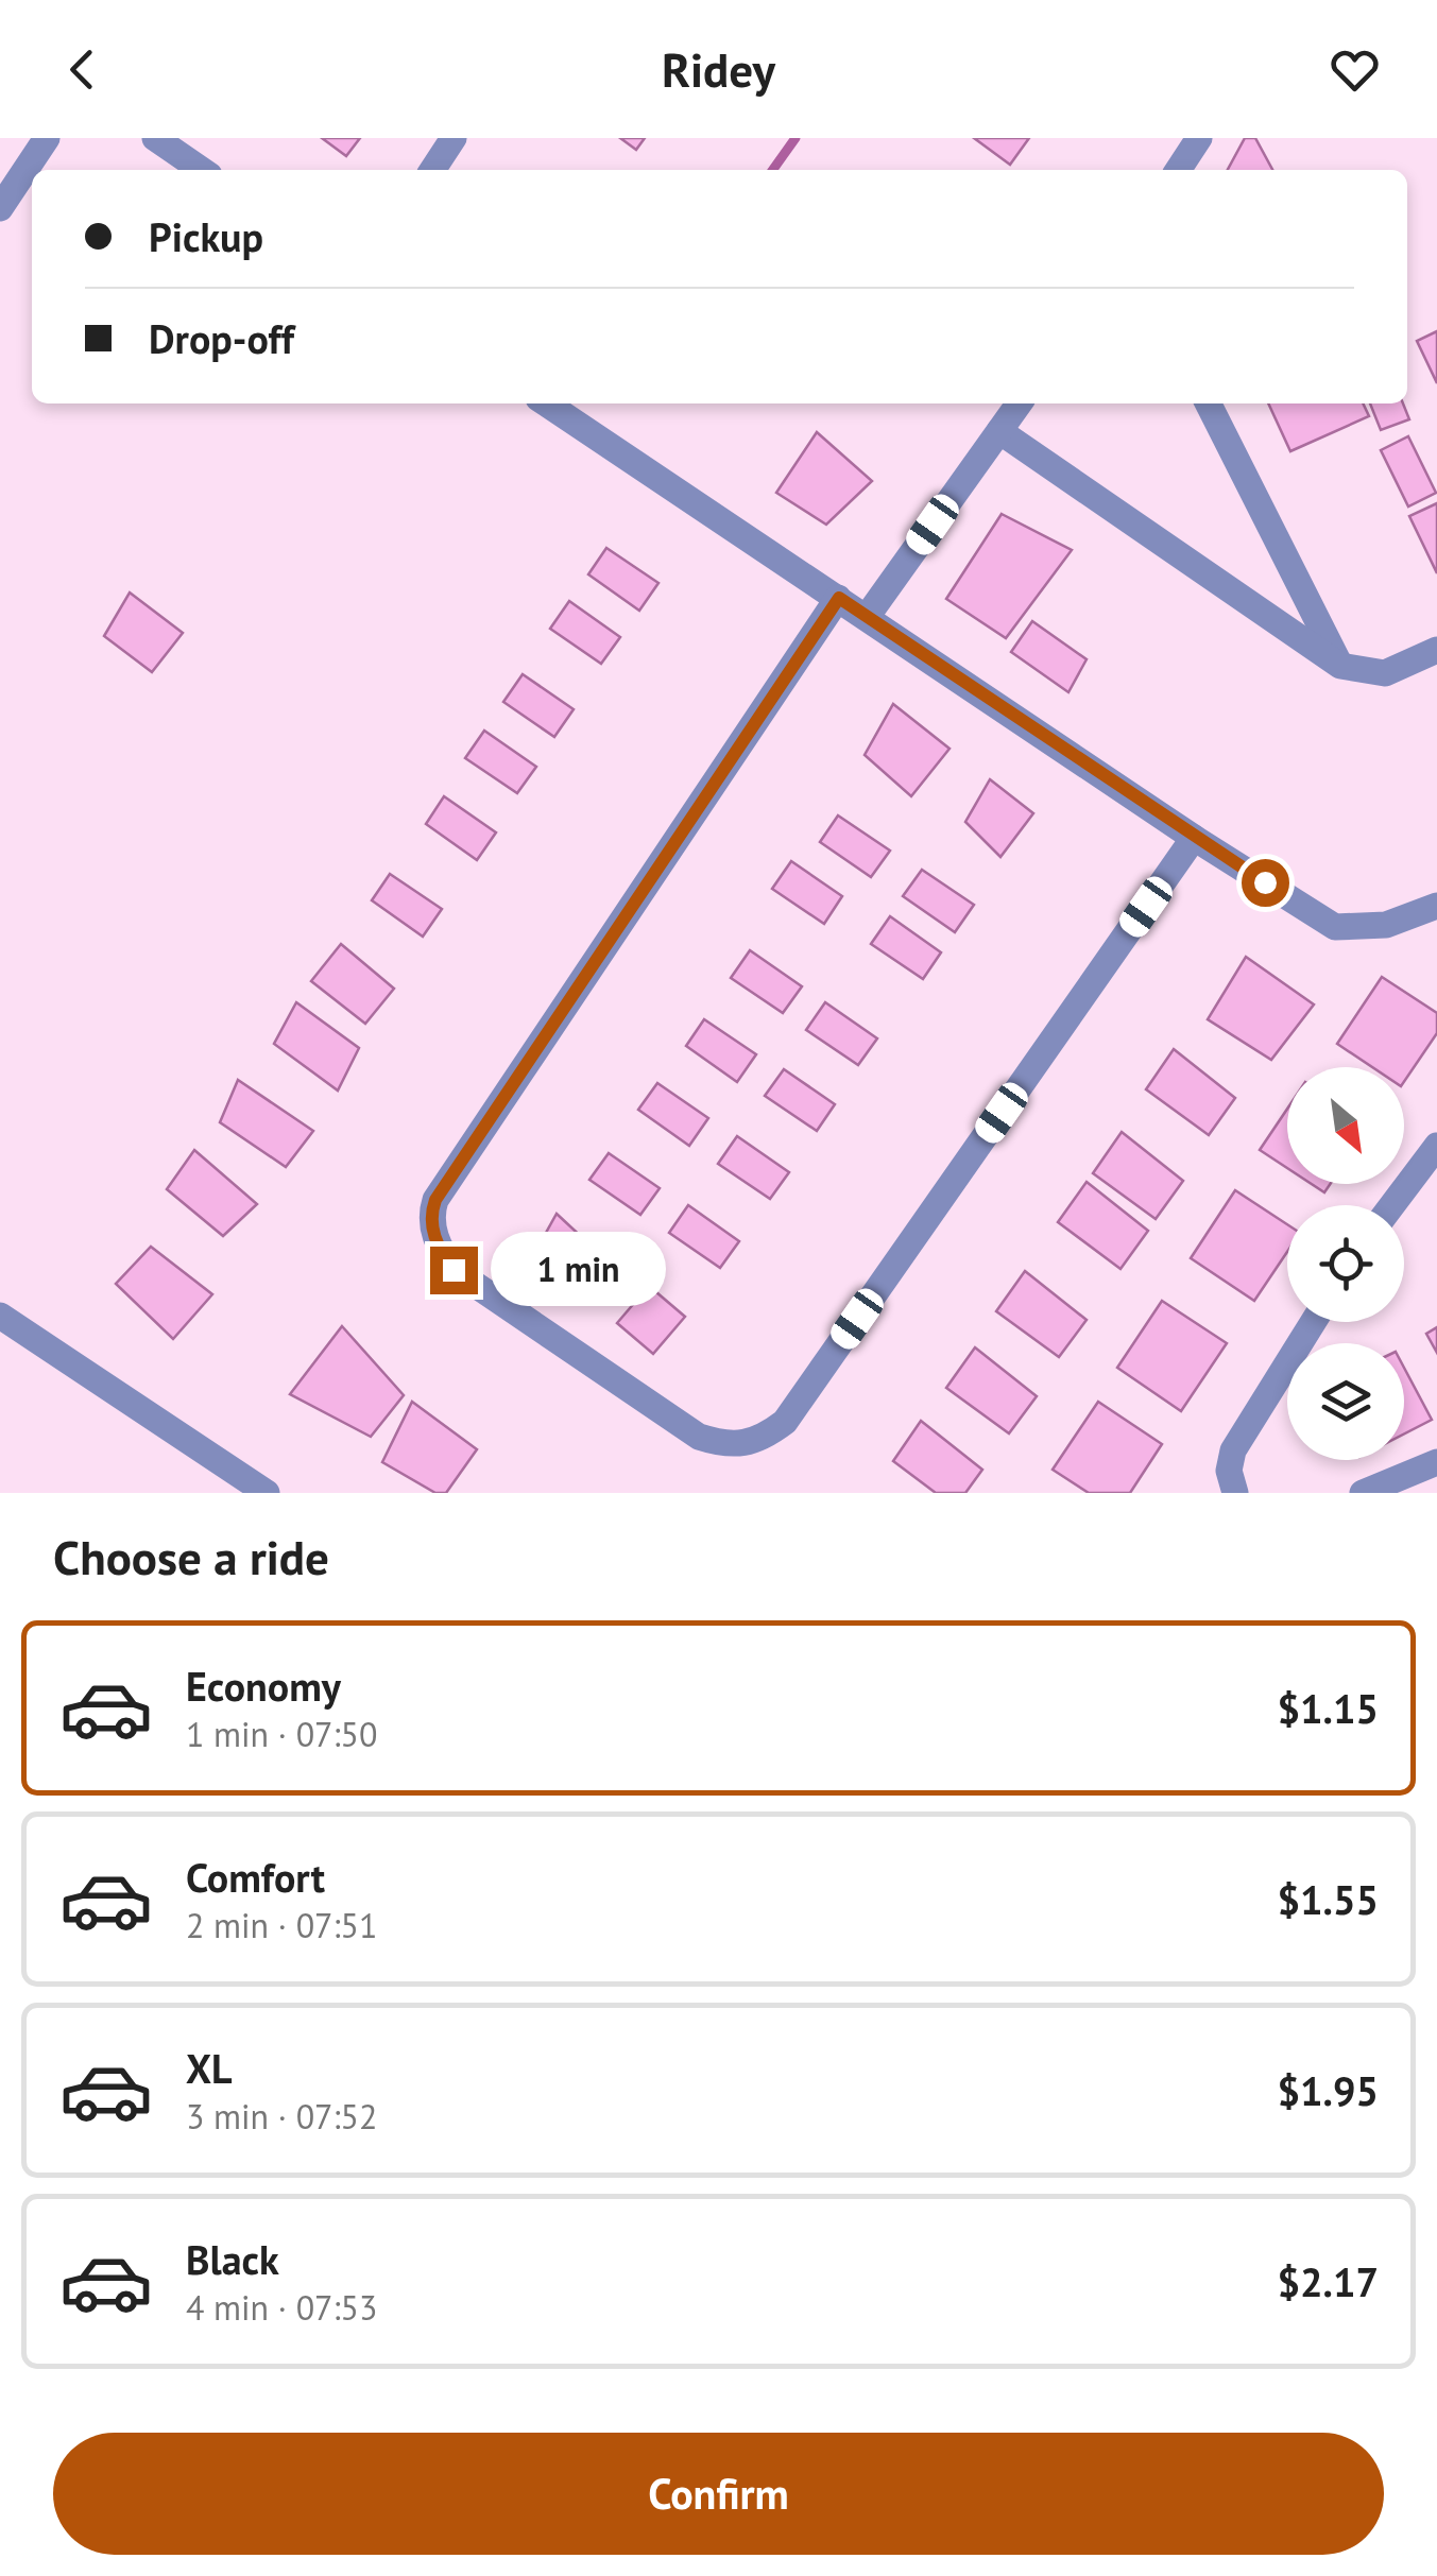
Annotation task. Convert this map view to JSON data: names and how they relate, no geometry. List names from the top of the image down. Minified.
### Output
{"north":"bottom right","page":{"header":"Ridey","banner":["Pickup","Drop-off"],"bubble":"1 min","heading":"Choose a ride","list":[{"name":"Economy","note":"1 min · 07:50","value":"$1.15"},{"name":"Comfort","note":"2 min · 07:51","value":"$1.55"},{"name":"XL","note":"3 min · 07:52","value":"$1.95"},{"name":"Black","note":"4 min · 07:53","value":"$2.17"}],"buttons":"Confirm"}}
